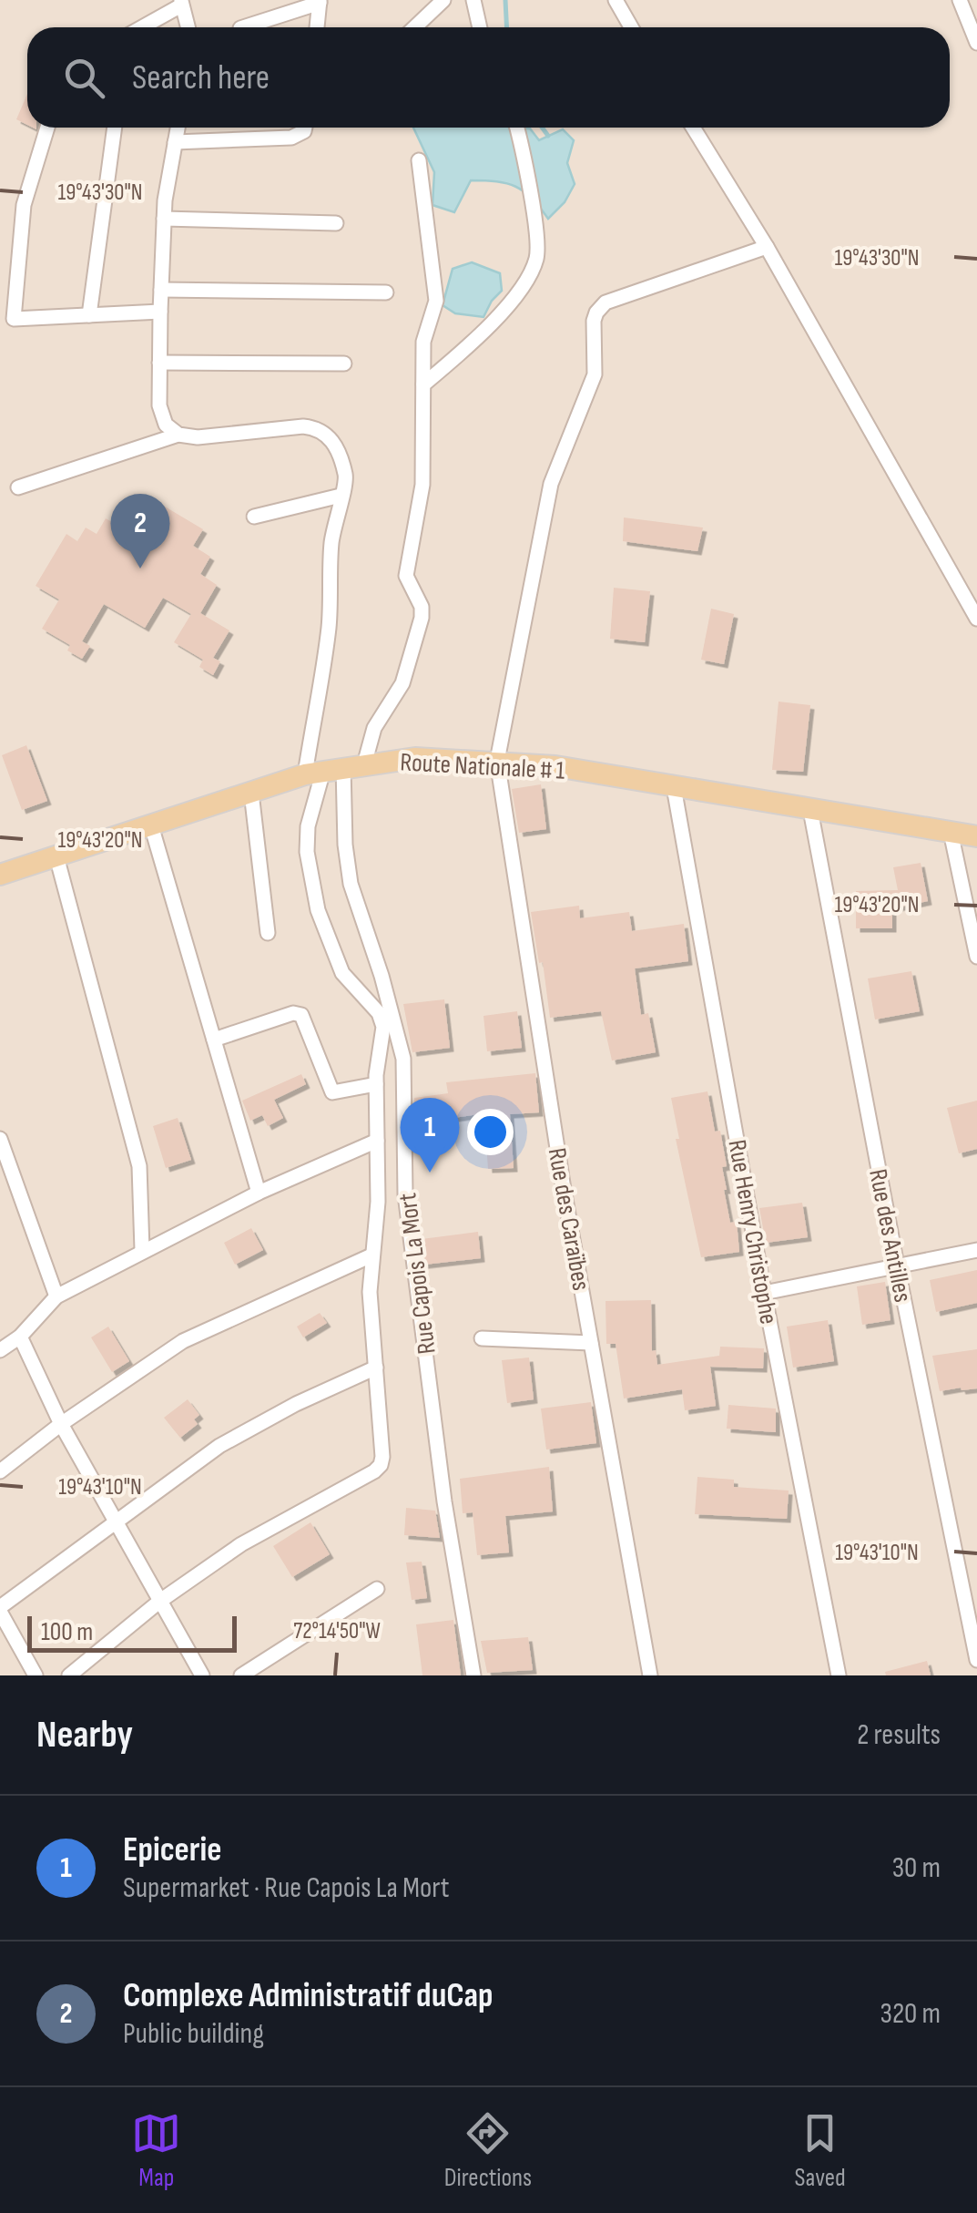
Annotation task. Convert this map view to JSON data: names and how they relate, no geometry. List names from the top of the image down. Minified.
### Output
{"streets":{"main road":["Route Nationale # 1"],"street":["Rue des Caraïbes","Rue Henry Christophe","Rue des Antilles","Rue Capois La Mort"]},"crossings":[["Route Nationale # 1","Rue des Caraïbes"],["Route Nationale # 1","Rue Henry Christophe"],["Route Nationale # 1","Rue des Antilles"],["Route Nationale # 1","Rue Capois La Mort"]],"scale_bar":"100 m","page":{"search":"Search here","pins":["2","1"],"scale":"100 m","heading":["Nearby","2 results"],"list":[{"mark":"1","name":"Epicerie","note":"Supermarket · Rue Capois La Mort","value":"30 m"},{"mark":"2","name":"Complexe Administratif duCap","note":"Public building","value":"320 m"}],"nav":["Map","Directions","Saved"]},"coordinates":["19°43'30\"N","19°43'20\"N","19°43'10\"N","72°14'50\"W"]}
